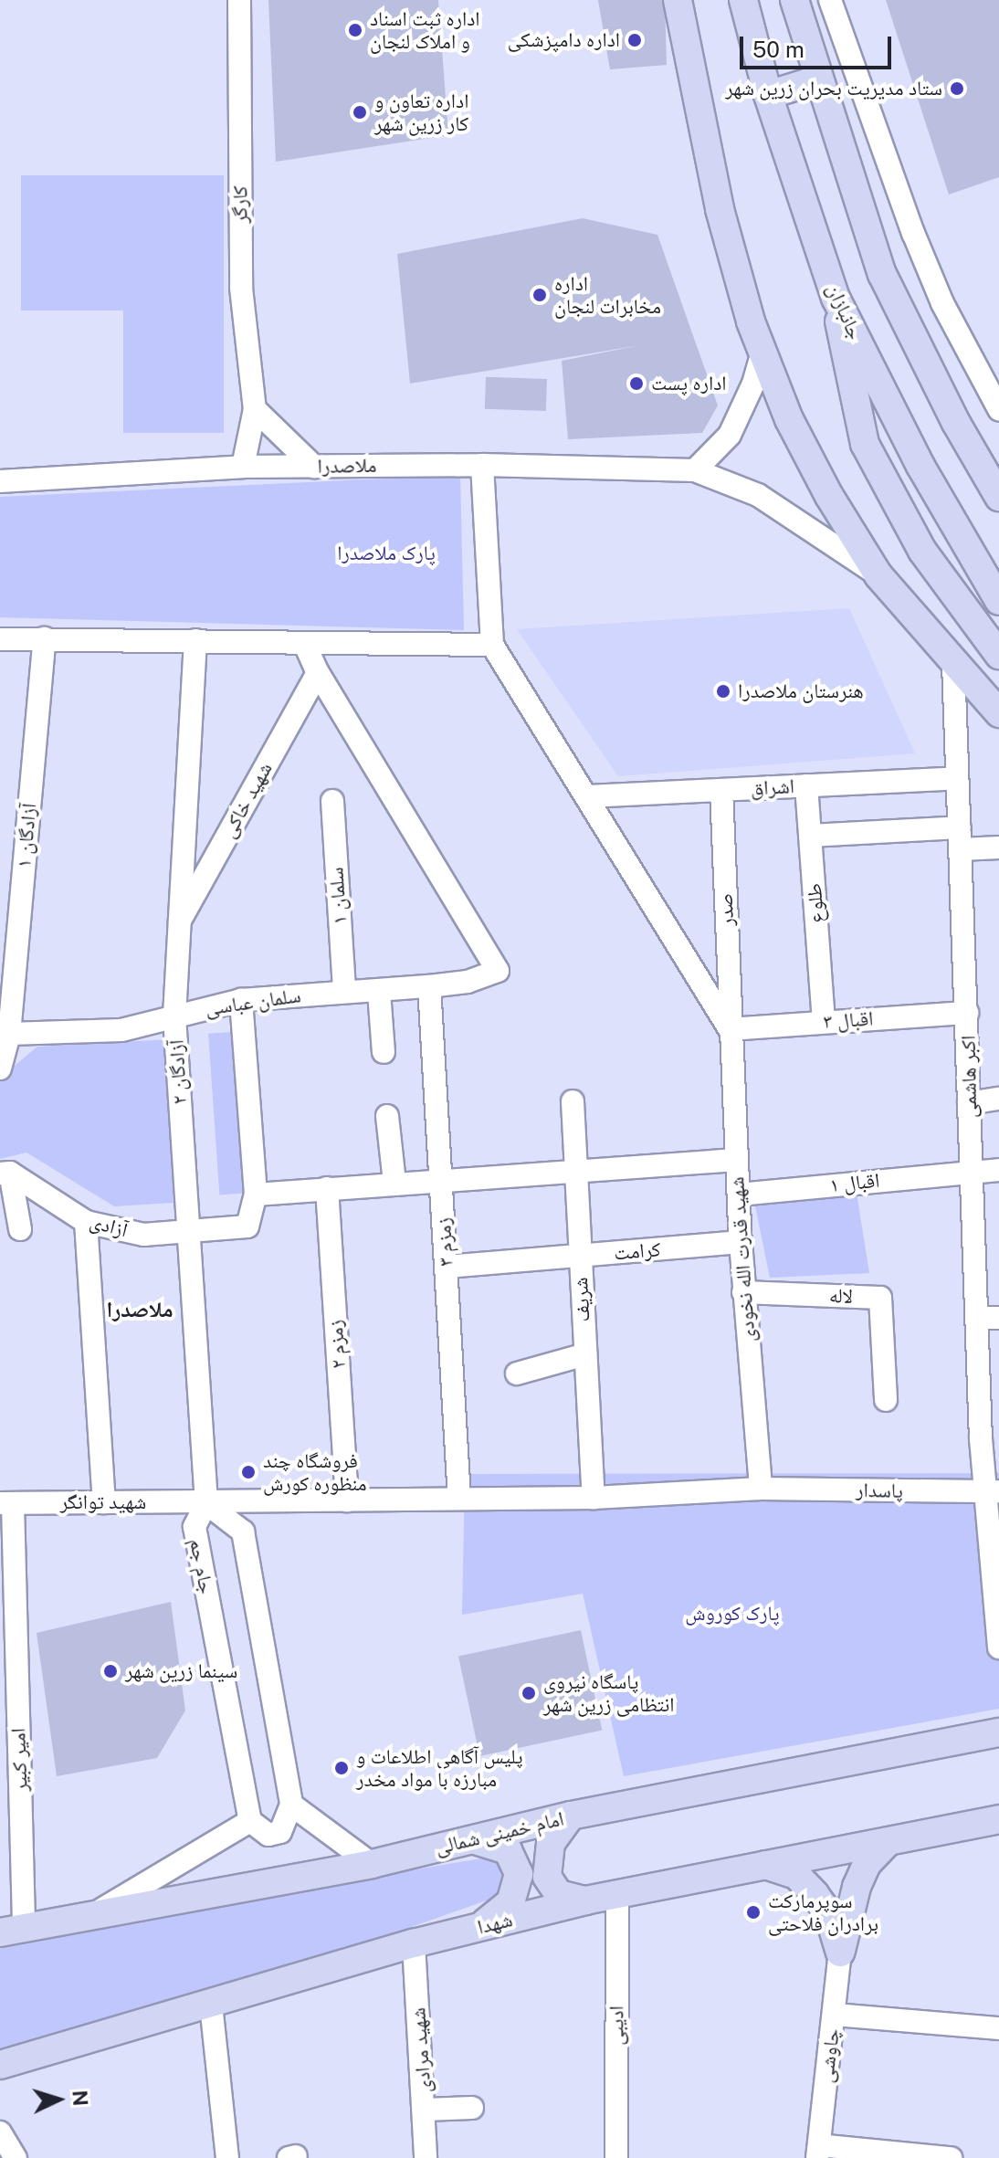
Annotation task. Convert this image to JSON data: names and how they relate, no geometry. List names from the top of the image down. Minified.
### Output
{"streets":{"main road":["جانبازان","امام خمینی شمالی","شهدا"],"street":["کارگر","ملاصدرا","اشراق","شهید خاکی","آزادگان ۱","سلمان ۱","طلوع","صدر","سلمان عباسی","اقبال ۳","آزادگان ۲","اکبر هاشمی","اقبال ۱","آزادی","زمزم ۳","کرامت","شهید قدرت الله نخودی","لاله","شریف","زمزم ۲","پاسدار","شهید توانگر","جام جم","امیر کبیر","ادیبی","شهید مرادی","چاوشی"]},"crossings":[["کارگر","ملاصدرا"],["اشراق","طلوع"],["اشراق","صدر"],["اشراق","اکبر هاشمی"],["شهید خاکی","سلمان عباسی"],["شهید خاکی","آزادگان ۲"],["آزادگان ۱","سلمان عباسی"],["سلمان ۱","سلمان عباسی"],["طلوع","اقبال ۳"],["صدر","اقبال ۳"],["صدر","شهید قدرت الله نخودی"],["سلمان عباسی","آزادگان ۲"],["سلمان عباسی","زمزم ۳"],["اقبال ۳","اکبر هاشمی"],["اقبال ۳","شهید قدرت الله نخودی"],["آزادگان ۲","آزادی"],["آزادگان ۲","شهید توانگر"],["آزادگان ۲","جام جم"],["اکبر هاشمی","اقبال ۱"],["اکبر هاشمی","پاسدار"],["اقبال ۱","شهید قدرت الله نخودی"],["زمزم ۳","کرامت"],["زمزم ۳","پاسدار"],["زمزم ۳","شهید توانگر"],["کرامت","شهید قدرت الله نخودی"],["کرامت","شریف"],["شهید قدرت الله نخودی","لاله"],["شهید قدرت الله نخودی","پاسدار"],["شریف","پاسدار"],["زمزم ۲","شهید توانگر"],["پاسدار","شهید توانگر"],["شهید توانگر","جام جم"],["شهید توانگر","امیر کبیر"],["امیر کبیر","امام خمینی شمالی"],["شهدا","ادیبی"],["شهدا","شهید مرادی"]],"districts":["ملاصدرا"],"parks":["پارک ملاصدرا","پارک کوروش"],"places":["اداره ثبت اسناد و املاک لنجان","اداره دامپزشکی","ستاد مدیریت بحران زرین شهر","اداره تعاون و کار زرین شهر","اداره مخابرات لنجان","اداره پست","هنرستان ملاصدرا","فروشگاه چند منظوره کورش","سینما زرین شهر","پاسگاه نیروی انتظامی زرین شهر","پلیس آگاهی اطلاعات و مبارزه با مواد مخدر","سوپرمارکت برادران فلاحتی"],"scale_bar":"50 m","north":"right"}
